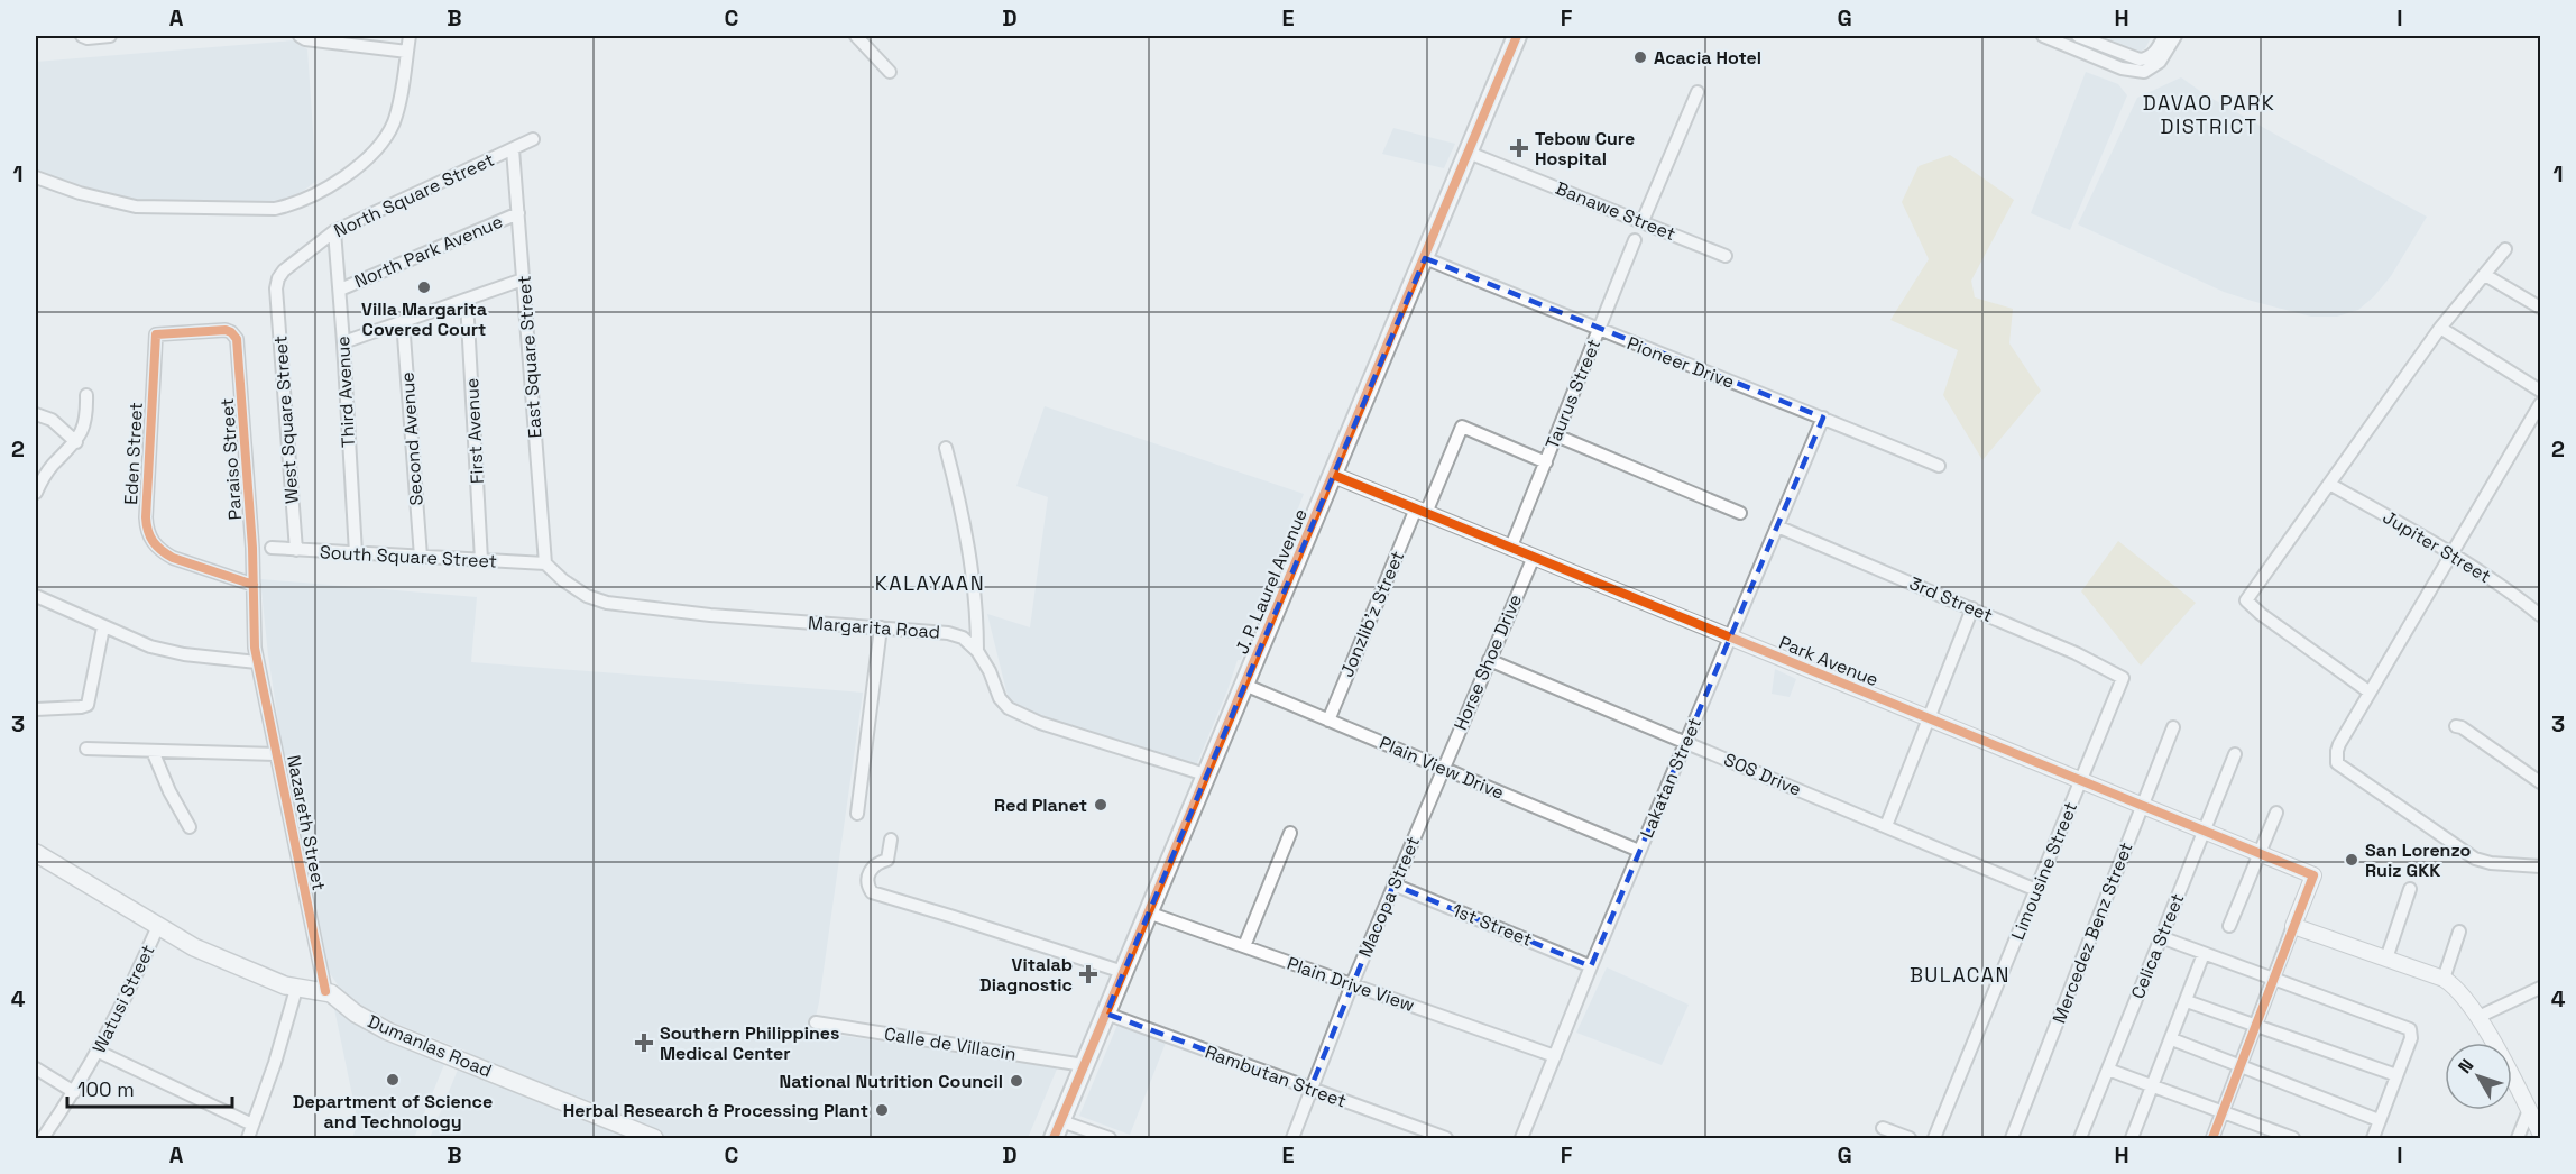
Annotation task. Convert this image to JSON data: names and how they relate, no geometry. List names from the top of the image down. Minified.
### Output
{"streets":{"main road":["J. P. Laurel Avenue","Dumanlas Road"],"street":["North Square Street","Banawe Street","North Park Avenue","East Square Street","Pioneer Drive","Third Avenue","Taurus Street","West Square Street","First Avenue","Second Avenue","Eden Street","Paraiso Street","Jupiter Street","South Square Street","3rd Street","Jonzlib'z Street","Margarita Road","Park Avenue","Horse Shoe Drive","Plain View Drive","SOS Drive","Lakatan Street","Nazareth Street","Limousine Street","Macopa Street","1st Street","Mercedez Benz Street","Celica Street","Plain Drive View","Watusi Street","Calle de Villacin","Rambutan Street"]},"crossings":[["North Square Street","East Square Street"],["North Square Street","Third Avenue"],["North Square Street","West Square Street"],["Banawe Street","J. P. Laurel Avenue"],["North Park Avenue","East Square Street"],["North Park Avenue","Third Avenue"],["East Square Street","South Square Street"],["East Square Street","Margarita Road"],["Pioneer Drive","Taurus Street"],["Pioneer Drive","J. P. Laurel Avenue"],["Pioneer Drive","Lakatan Street"],["Third Avenue","South Square Street"],["Taurus Street","Jonzlib'z Street"],["Taurus Street","Park Avenue"],["West Square Street","South Square Street"],["First Avenue","South Square Street"],["Second Avenue","South Square Street"],["Eden Street","Paraiso Street"],["Paraiso Street","Nazareth Street"],["South Square Street","Margarita Road"],["J. P. Laurel Avenue","Margarita Road"],["J. P. Laurel Avenue","Park Avenue"],["J. P. Laurel Avenue","Plain View Drive"],["J. P. Laurel Avenue","Plain Drive View"],["J. P. Laurel Avenue","Calle de Villacin"],["J. P. Laurel Avenue","Rambutan Street"],["3rd Street","Lakatan Street"],["3rd Street","Limousine Street"],["Jonzlib'z Street","Park Avenue"],["Jonzlib'z Street","Plain View Drive"],["Park Avenue","Horse Shoe Drive"],["Park Avenue","Lakatan Street"],["Park Avenue","Limousine Street"],["Park Avenue","Mercedez Benz Street"],["Park Avenue","Celica Street"],["Horse Shoe Drive","Plain View Drive"],["Horse Shoe Drive","SOS Drive"],["Horse Shoe Drive","Macopa Street"],["Plain View Drive","Lakatan Street"],["Plain View Drive","Macopa Street"],["SOS Drive","Lakatan Street"],["SOS Drive","Limousine Street"],["Lakatan Street","1st Street"],["Lakatan Street","Plain Drive View"],["Nazareth Street","Dumanlas Road"],["Macopa Street","1st Street"],["Macopa Street","Plain Drive View"],["Macopa Street","Rambutan Street"]],"districts":["DAVAO PARK DISTRICT","KALAYAAN","BULACAN"],"places":{"other":["Acacia Hotel","Villa Margarita Covered Court","Red Planet","San Lorenzo Ruiz GKK","Department of Science and Technology","National Nutrition Council","Herbal Research & Processing Plant"],"health":["Tebow Cure Hospital","Vitalab Diagnostic","Southern Philippines Medical Center"]},"scale_bar":"100 m","north":"top left","grid":{"columns":["A","B","C","D","E","F","G","H","I"],"rows":["1","2","3","4"]}}
